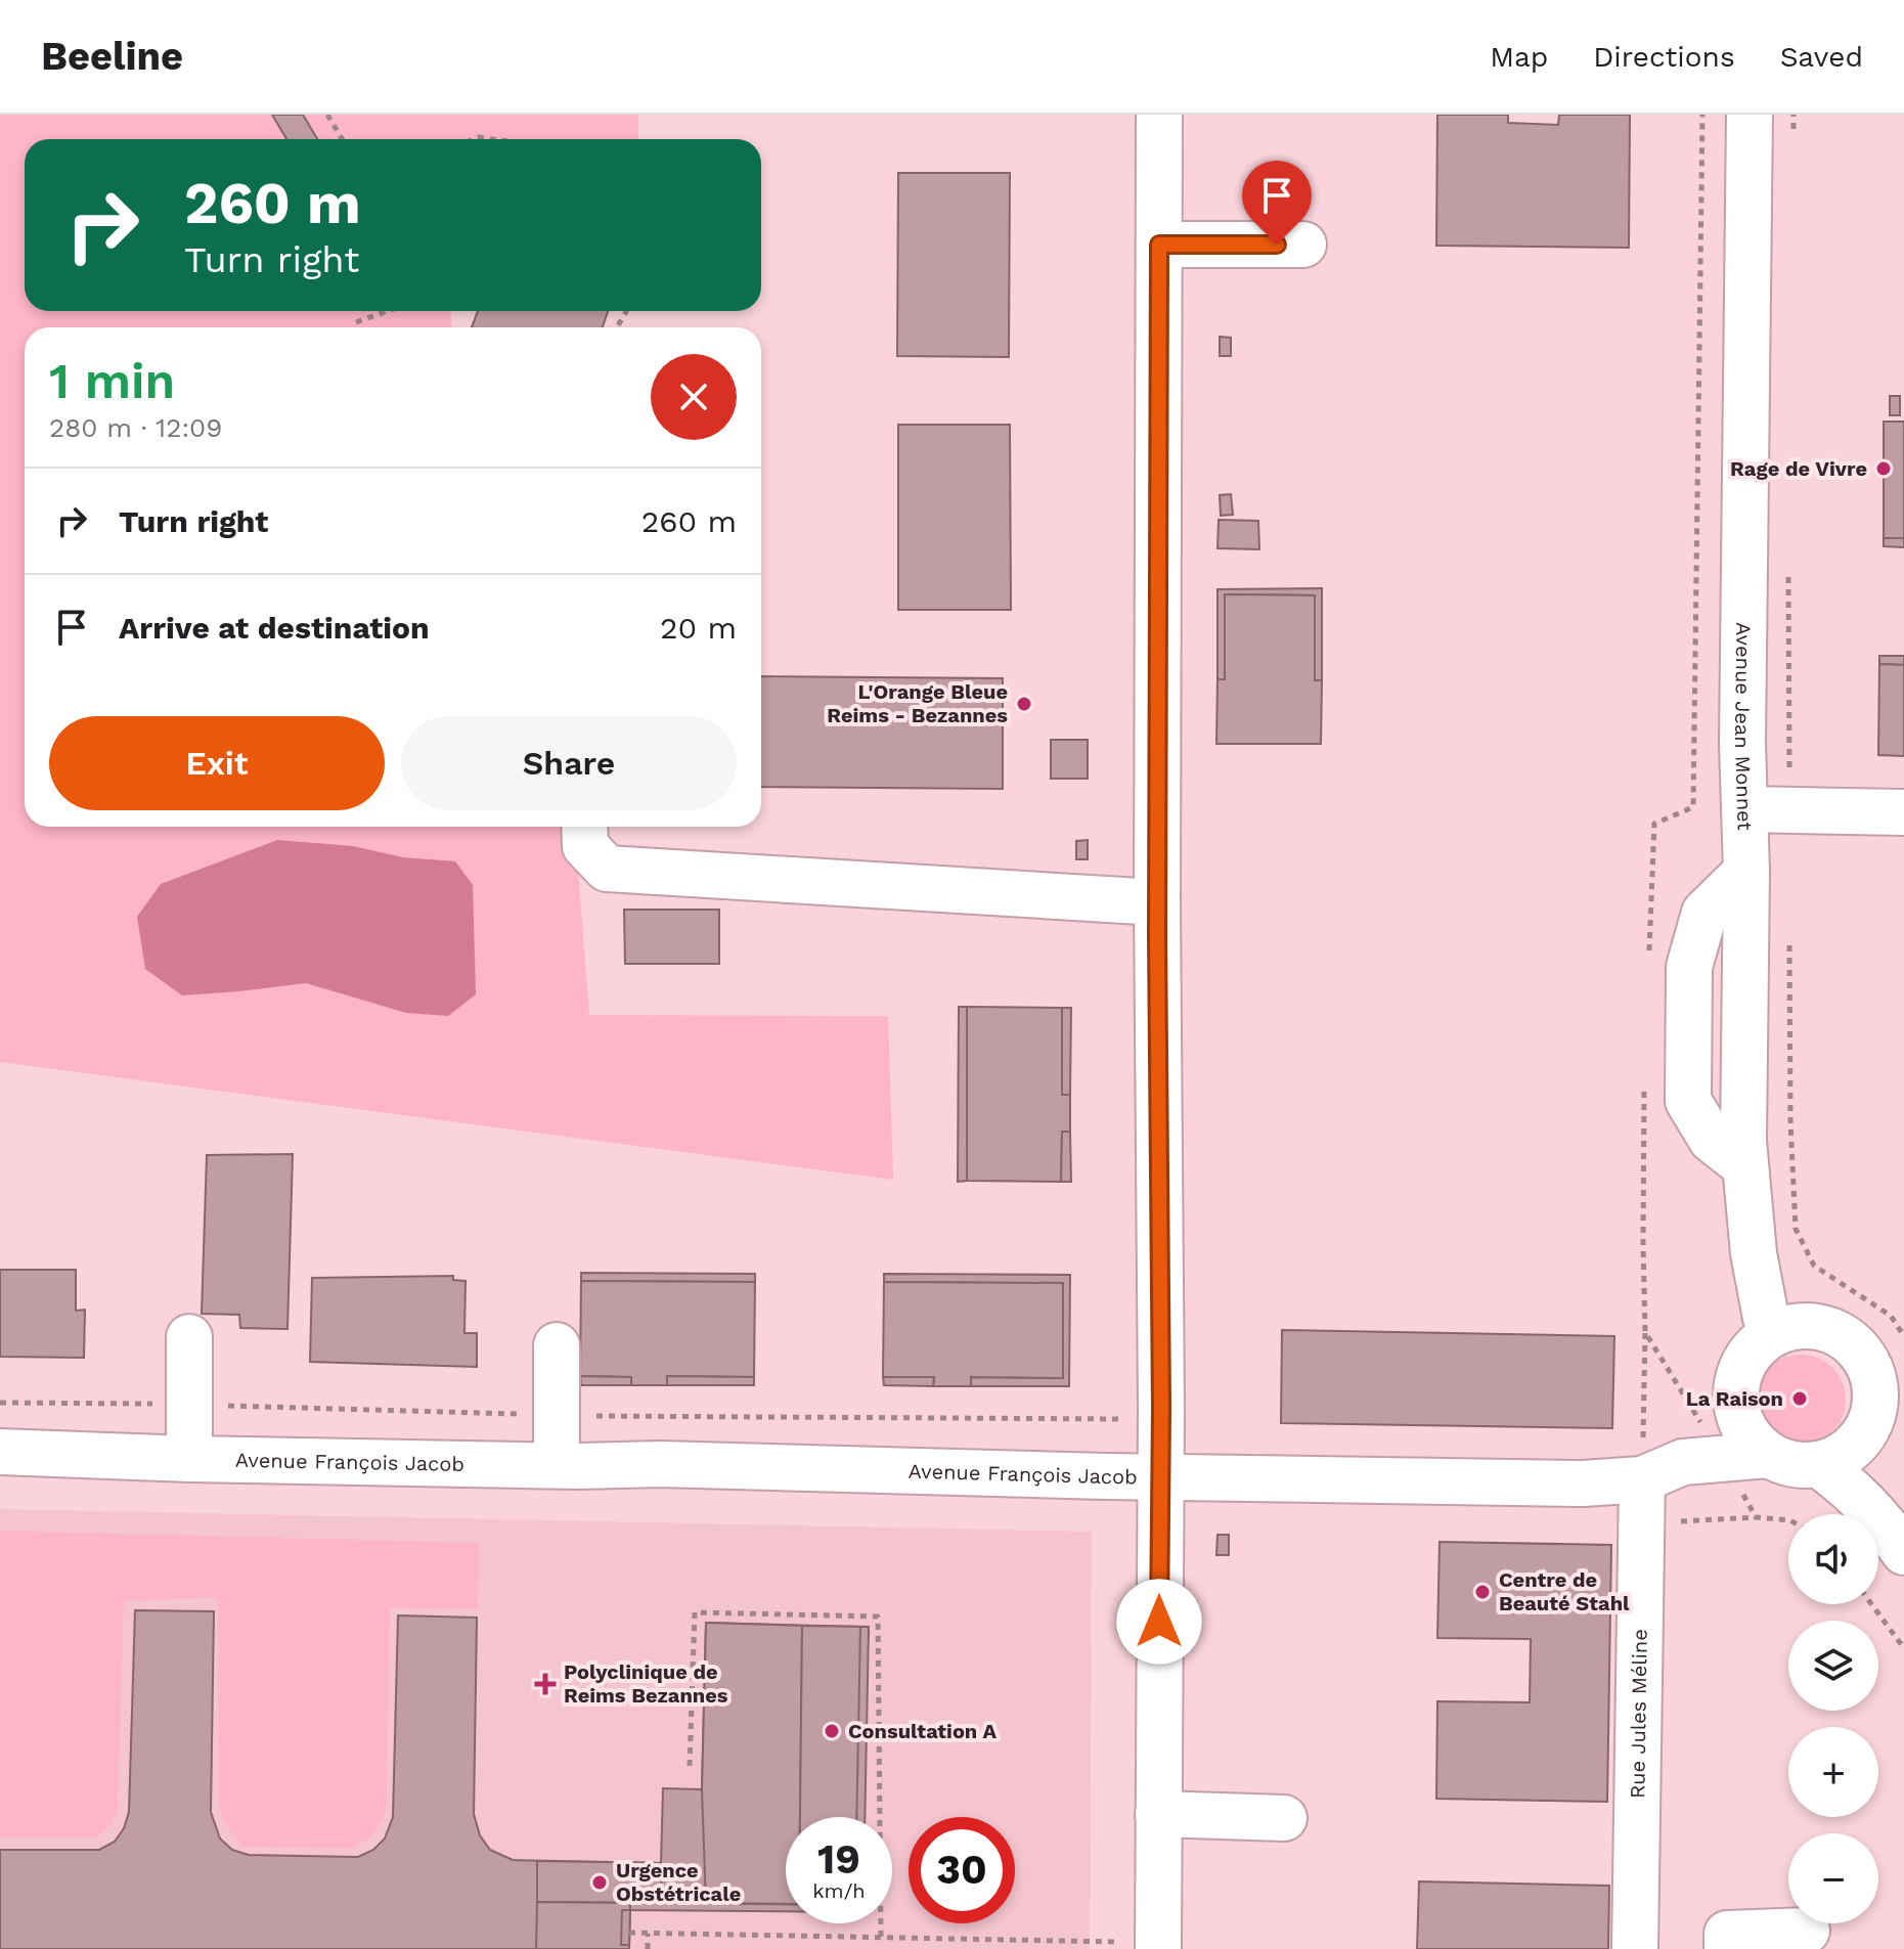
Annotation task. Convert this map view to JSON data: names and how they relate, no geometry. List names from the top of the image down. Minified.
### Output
{"streets":{"street":["Avenue Jean Monnet","Avenue François Jacob","Rue Jules Méline"]},"crossings":[["Avenue Jean Monnet","Avenue François Jacob"],["Avenue François Jacob","Rue Jules Méline"]],"places":{"other":["Rage de Vivre","L'Orange Bleue Reims - Bezannes","La Raison","Centre de Beauté Stahl","Consultation A","Urgence Obstétricale"],"health":["Polyclinique de Reims Bezannes"]},"page":{"header":"Beeline","nav":["Map","Directions","Saved"],"turn":["260 m","Turn right"],"heading":["1 min","280 m · 12:09"],"list":[{"name":"Turn right","value":"260 m"},{"name":"Arrive at destination","value":"20 m"}],"buttons":["Exit","Share"],"map_buttons":["+","−"],"speed":"19 km/h","limit":"30"}}
